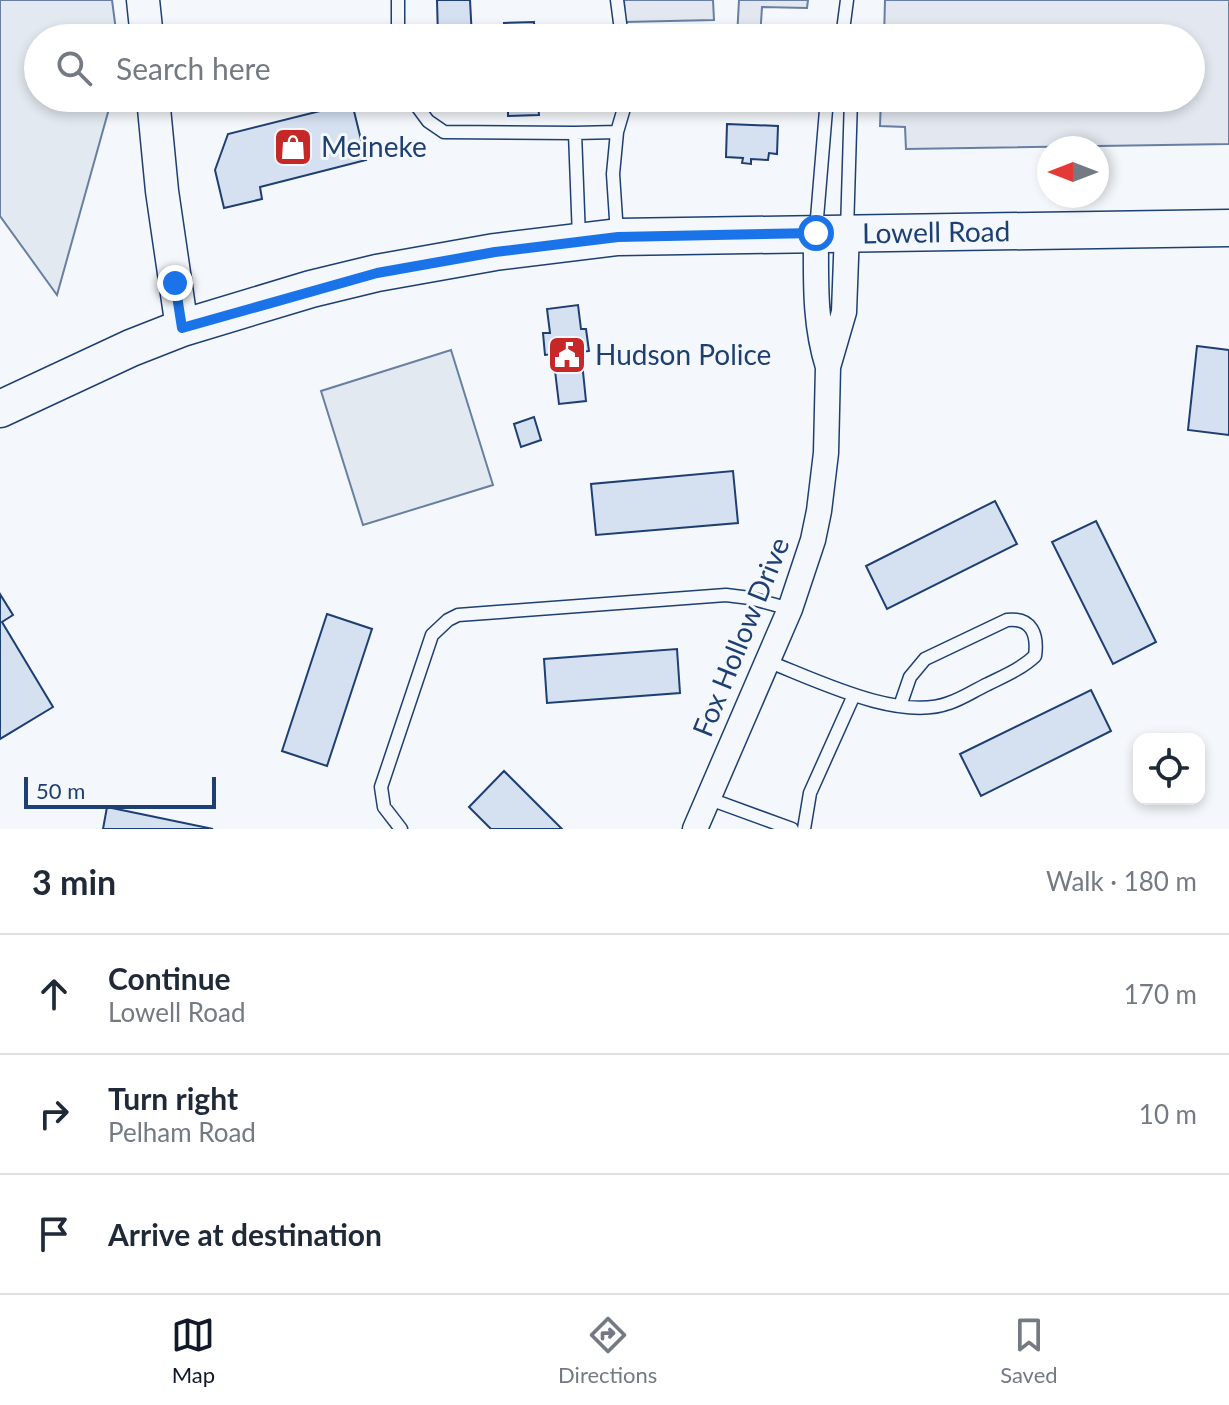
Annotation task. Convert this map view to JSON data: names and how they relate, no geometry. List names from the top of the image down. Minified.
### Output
{"streets":{"main road":["Lowell Road"],"street":["Fox Hollow Drive"]},"crossings":[["Lowell Road","Fox Hollow Drive"]],"places":{"shop":["Meineke"],"public building":["Hudson Police"]},"scale_bar":"50 m","north":"left","page":{"search":"Search here","scale":"50 m","heading":["3 min","Walk · 180 m"],"list":[["Continue","Lowell Road","170 m"],["Turn right","Pelham Road","10 m"],"Arrive at destination"],"nav":["Map","Directions","Saved"]}}
